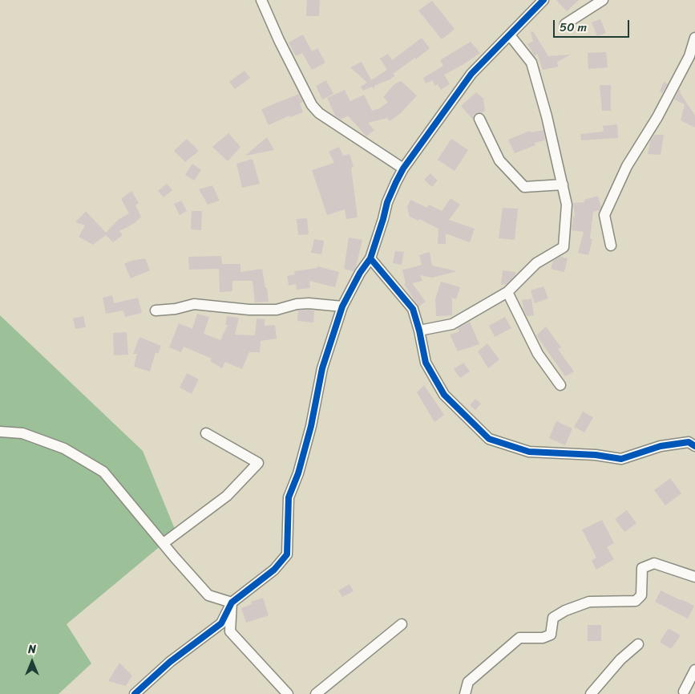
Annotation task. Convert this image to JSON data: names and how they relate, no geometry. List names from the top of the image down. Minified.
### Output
{"scale_bar":"50 m","north":"top"}
